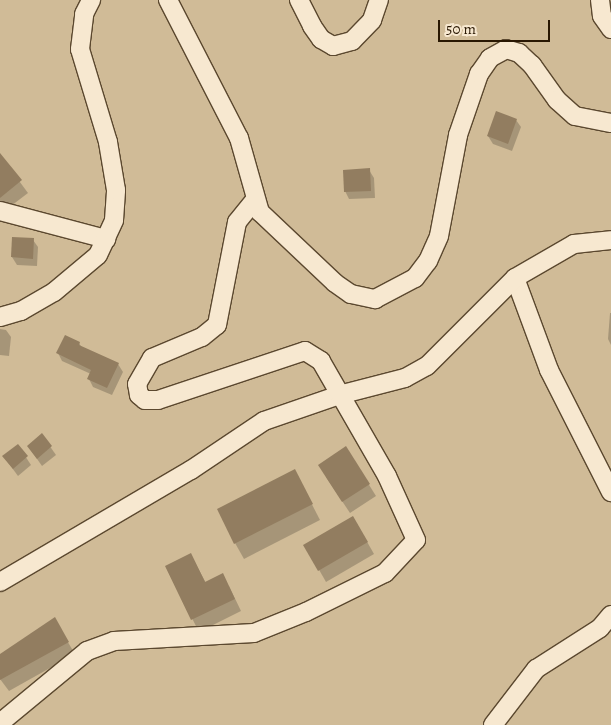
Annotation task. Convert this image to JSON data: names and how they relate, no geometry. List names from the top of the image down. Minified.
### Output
{"scale_bar":"50 m"}
